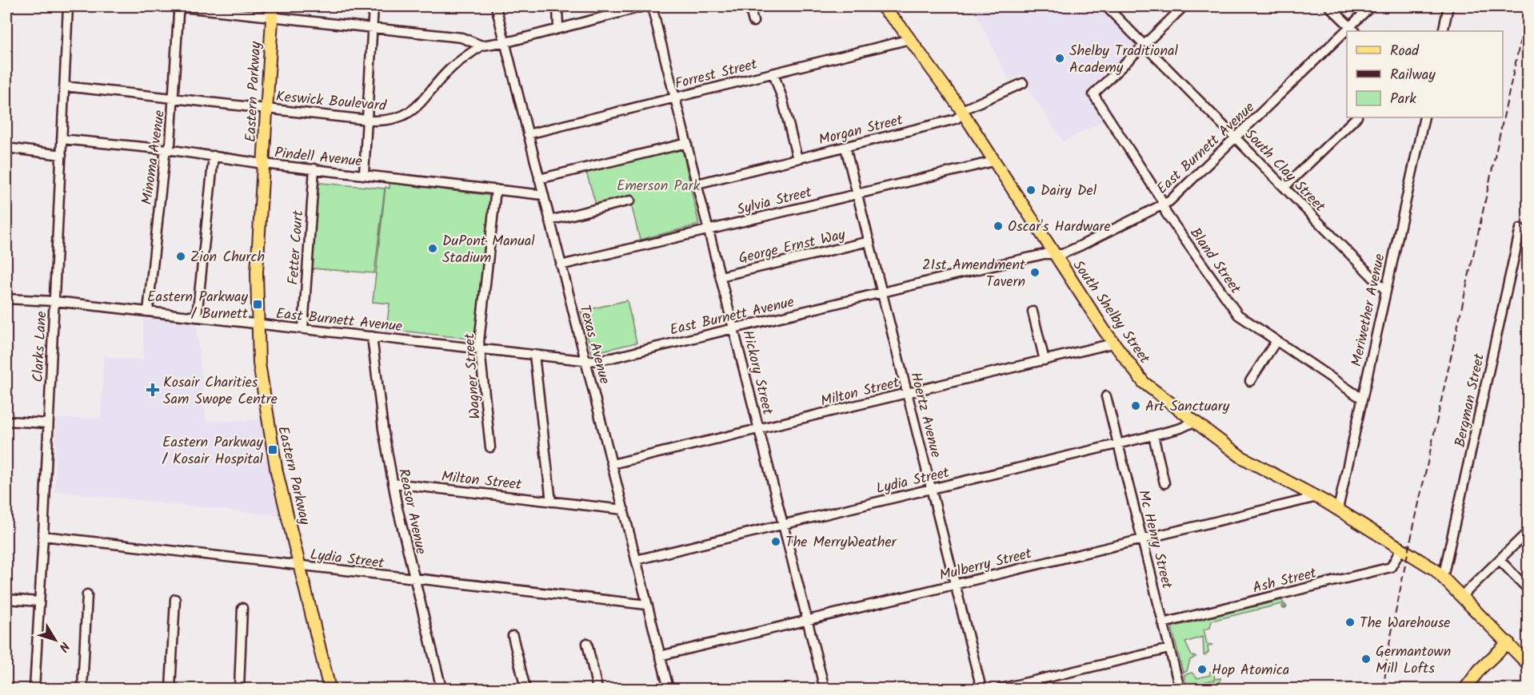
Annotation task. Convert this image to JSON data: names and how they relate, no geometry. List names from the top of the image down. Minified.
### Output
{"streets":{"main road":["Eastern Parkway","South Shelby Street"],"street":["Forrest Street","Keswick Boulevard","Morgan Street","East Burnett Avenue","Pindell Avenue","Minoma Avenue","South Clay Street","Sylvia Street","George Ernst Way","Fetter Court","Bland Street","Meriwether Avenue","Texas Avenue","Clarks Lane","Hickory Street","Wagner Street","Milton Street","Bergman Street","Hoertz Avenue","Lydia Street","Reasor Avenue","Mc Henry Street","Mulberry Street","Ash Street"]},"crossings":[["Forrest Street","South Shelby Street"],["Forrest Street","Texas Avenue"],["Forrest Street","Hickory Street"],["Eastern Parkway","Keswick Boulevard"],["Eastern Parkway","East Burnett Avenue"],["Eastern Parkway","Pindell Avenue"],["Eastern Parkway","Lydia Street"],["Keswick Boulevard","Minoma Avenue"],["Keswick Boulevard","Clarks Lane"],["Morgan Street","South Shelby Street"],["Morgan Street","Hickory Street"],["Morgan Street","Hoertz Avenue"],["East Burnett Avenue","Minoma Avenue"],["East Burnett Avenue","South Clay Street"],["East Burnett Avenue","Fetter Court"],["East Burnett Avenue","Bland Street"],["East Burnett Avenue","South Shelby Street"],["East Burnett Avenue","Texas Avenue"],["East Burnett Avenue","Clarks Lane"],["East Burnett Avenue","Hickory Street"],["East Burnett Avenue","Wagner Street"],["East Burnett Avenue","Hoertz Avenue"],["East Burnett Avenue","Reasor Avenue"],["Pindell Avenue","Minoma Avenue"],["Pindell Avenue","Fetter Court"],["Pindell Avenue","Texas Avenue"],["Pindell Avenue","Clarks Lane"],["Pindell Avenue","Wagner Street"],["South Clay Street","Bland Street"],["South Clay Street","Meriwether Avenue"],["Sylvia Street","South Shelby Street"],["Sylvia Street","Texas Avenue"],["Sylvia Street","Hickory Street"],["Sylvia Street","Hoertz Avenue"],["George Ernst Way","Hickory Street"],["George Ernst Way","Hoertz Avenue"],["Bland Street","Meriwether Avenue"],["Meriwether Avenue","South Shelby Street"],["South Shelby Street","Milton Street"],["South Shelby Street","Bergman Street"],["South Shelby Street","Lydia Street"],["South Shelby Street","Mulberry Street"],["South Shelby Street","Ash Street"],["Texas Avenue","Milton Street"],["Texas Avenue","Lydia Street"],["Texas Avenue","Mulberry Street"],["Clarks Lane","Lydia Street"],["Hickory Street","Milton Street"],["Hickory Street","Lydia Street"],["Hickory Street","Mulberry Street"],["Milton Street","Hoertz Avenue"],["Milton Street","Reasor Avenue"],["Hoertz Avenue","Lydia Street"],["Hoertz Avenue","Mulberry Street"],["Lydia Street","Reasor Avenue"],["Lydia Street","Mc Henry Street"],["Mc Henry Street","Mulberry Street"],["Mc Henry Street","Ash Street"]],"parks":["Emerson Park"],"places":{"other":["Shelby Traditional Academy","Dairy Del","Oscar's Hardware","DuPont Manual Stadium","Zion Church","21st Amendment Tavern","Art Sanctuary","The MerryWeather","The Warehouse","Germantown Mill Lofts","Hop Atomica"],"transit":["Eastern Parkway / Burnett","Eastern Parkway / Kosair Hospital"],"health":["Kosair Charities Sam Swope Centre"]},"legend":["Road","Railway","Park"],"north":"bottom right"}
